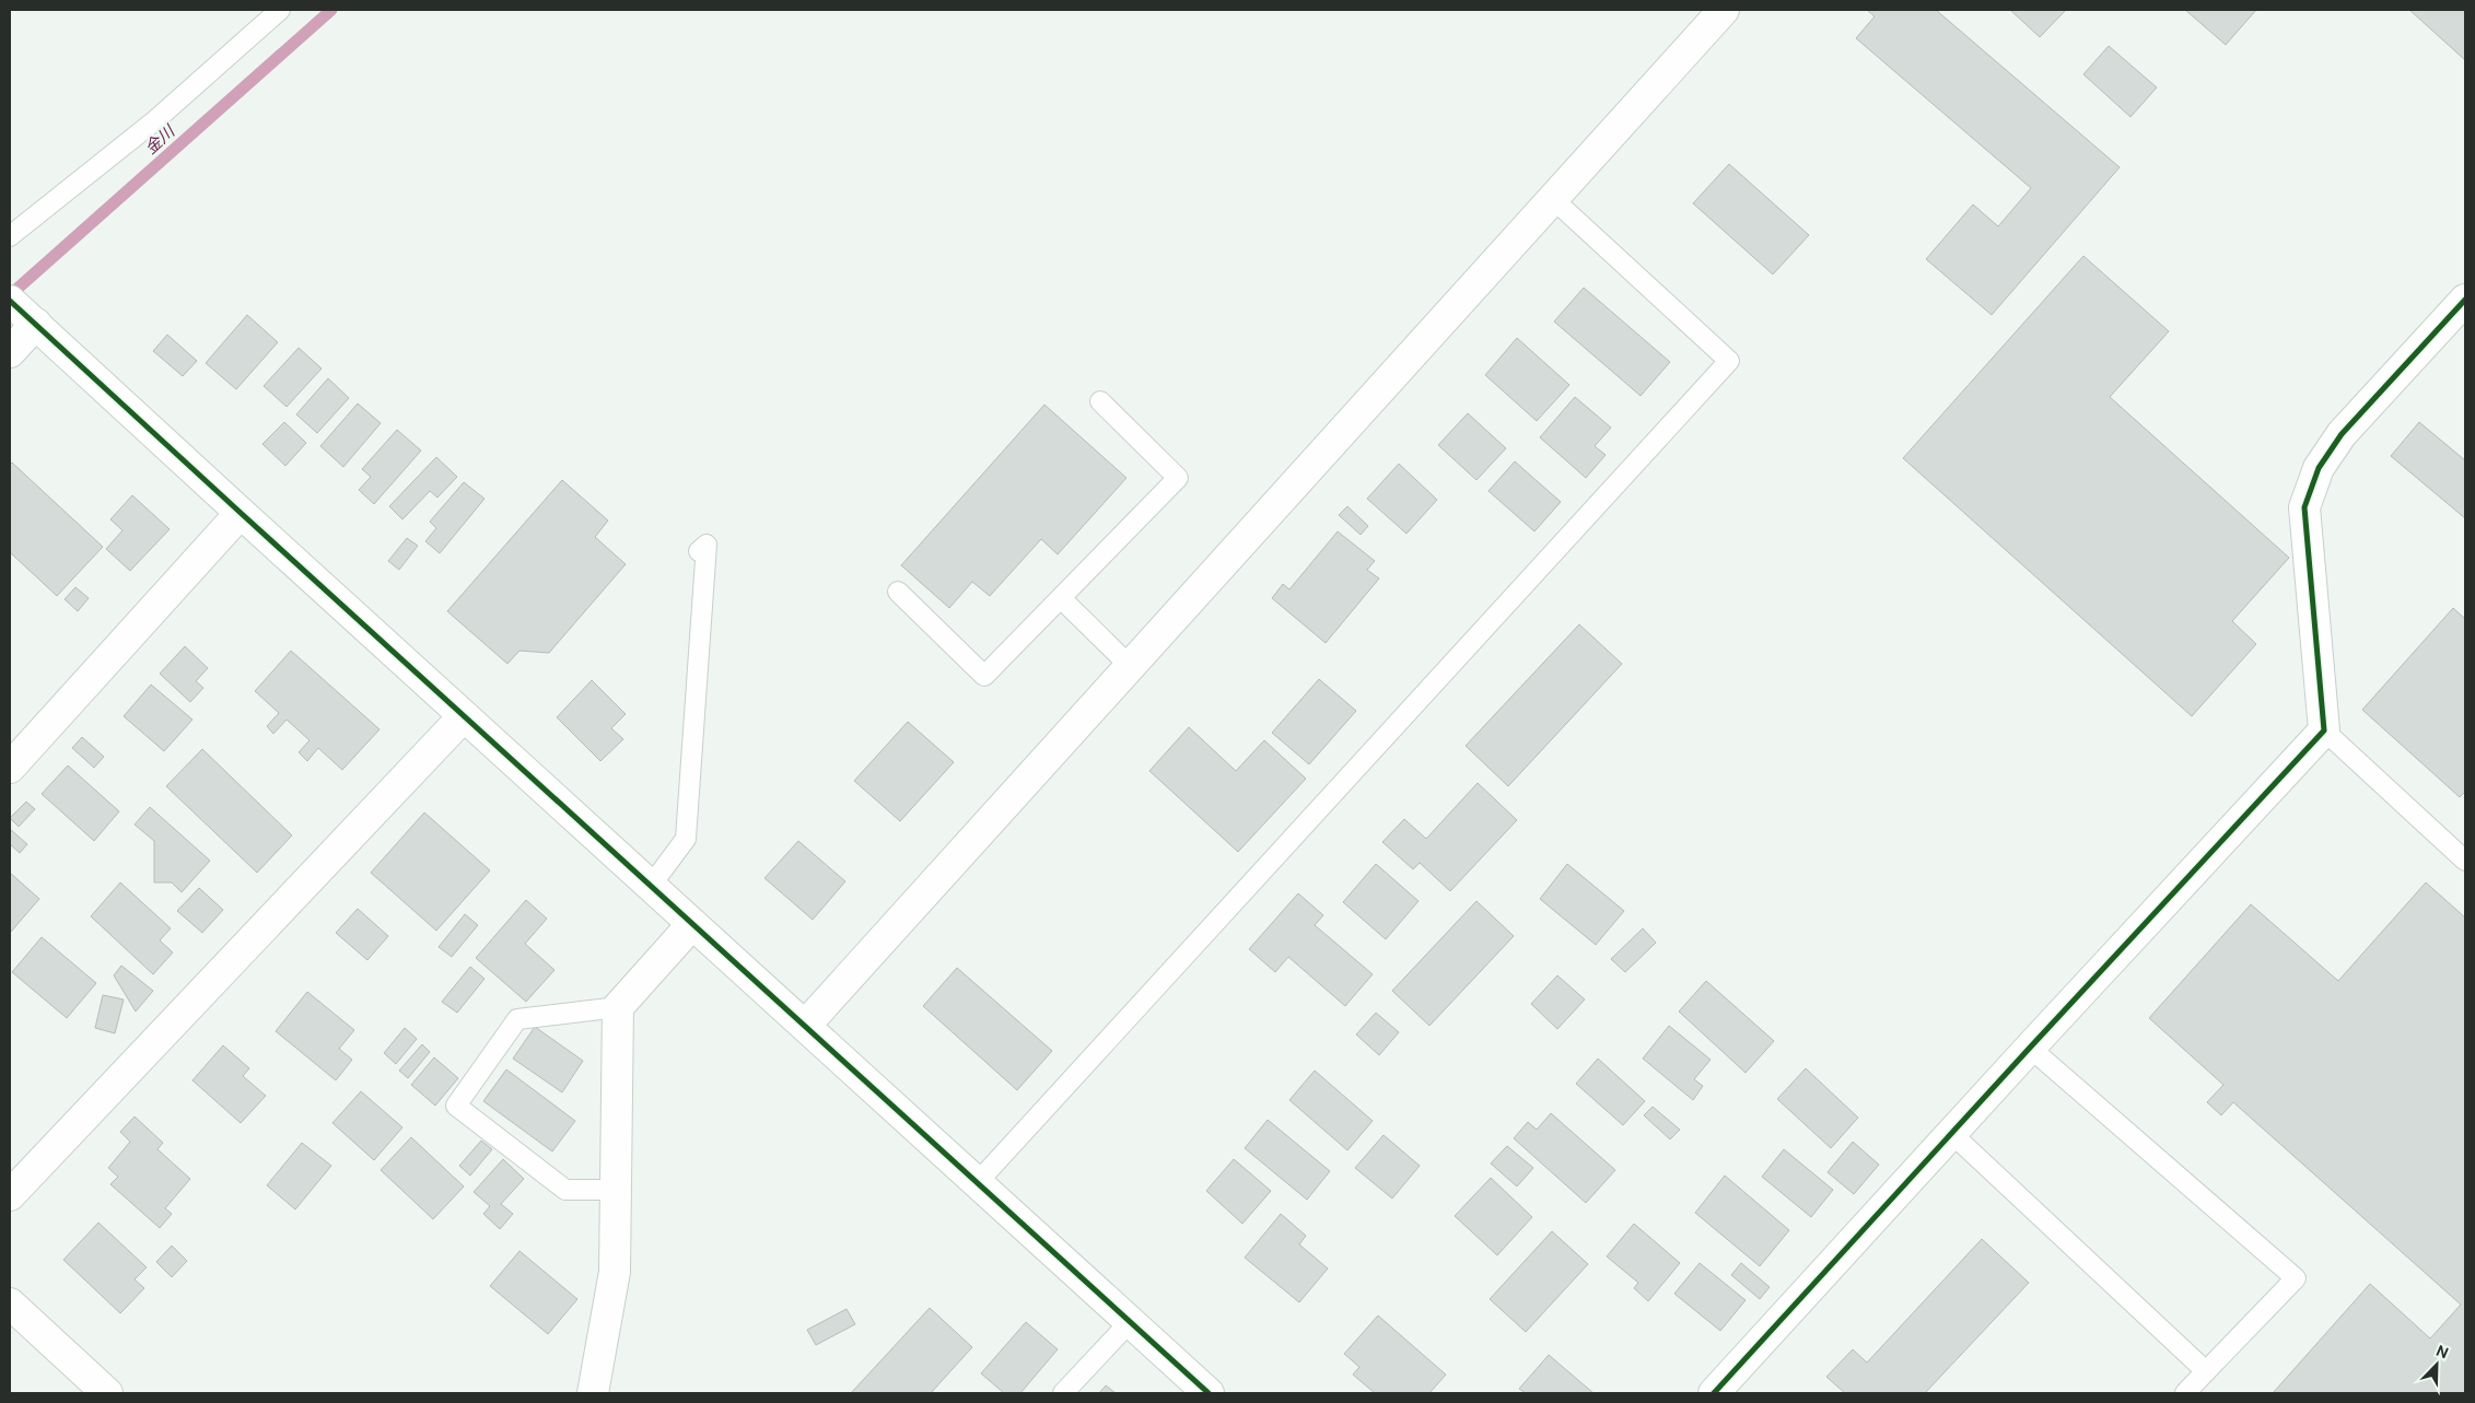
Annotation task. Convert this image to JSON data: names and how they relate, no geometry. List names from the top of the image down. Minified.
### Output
{"water":["金川"],"north":"top right"}
